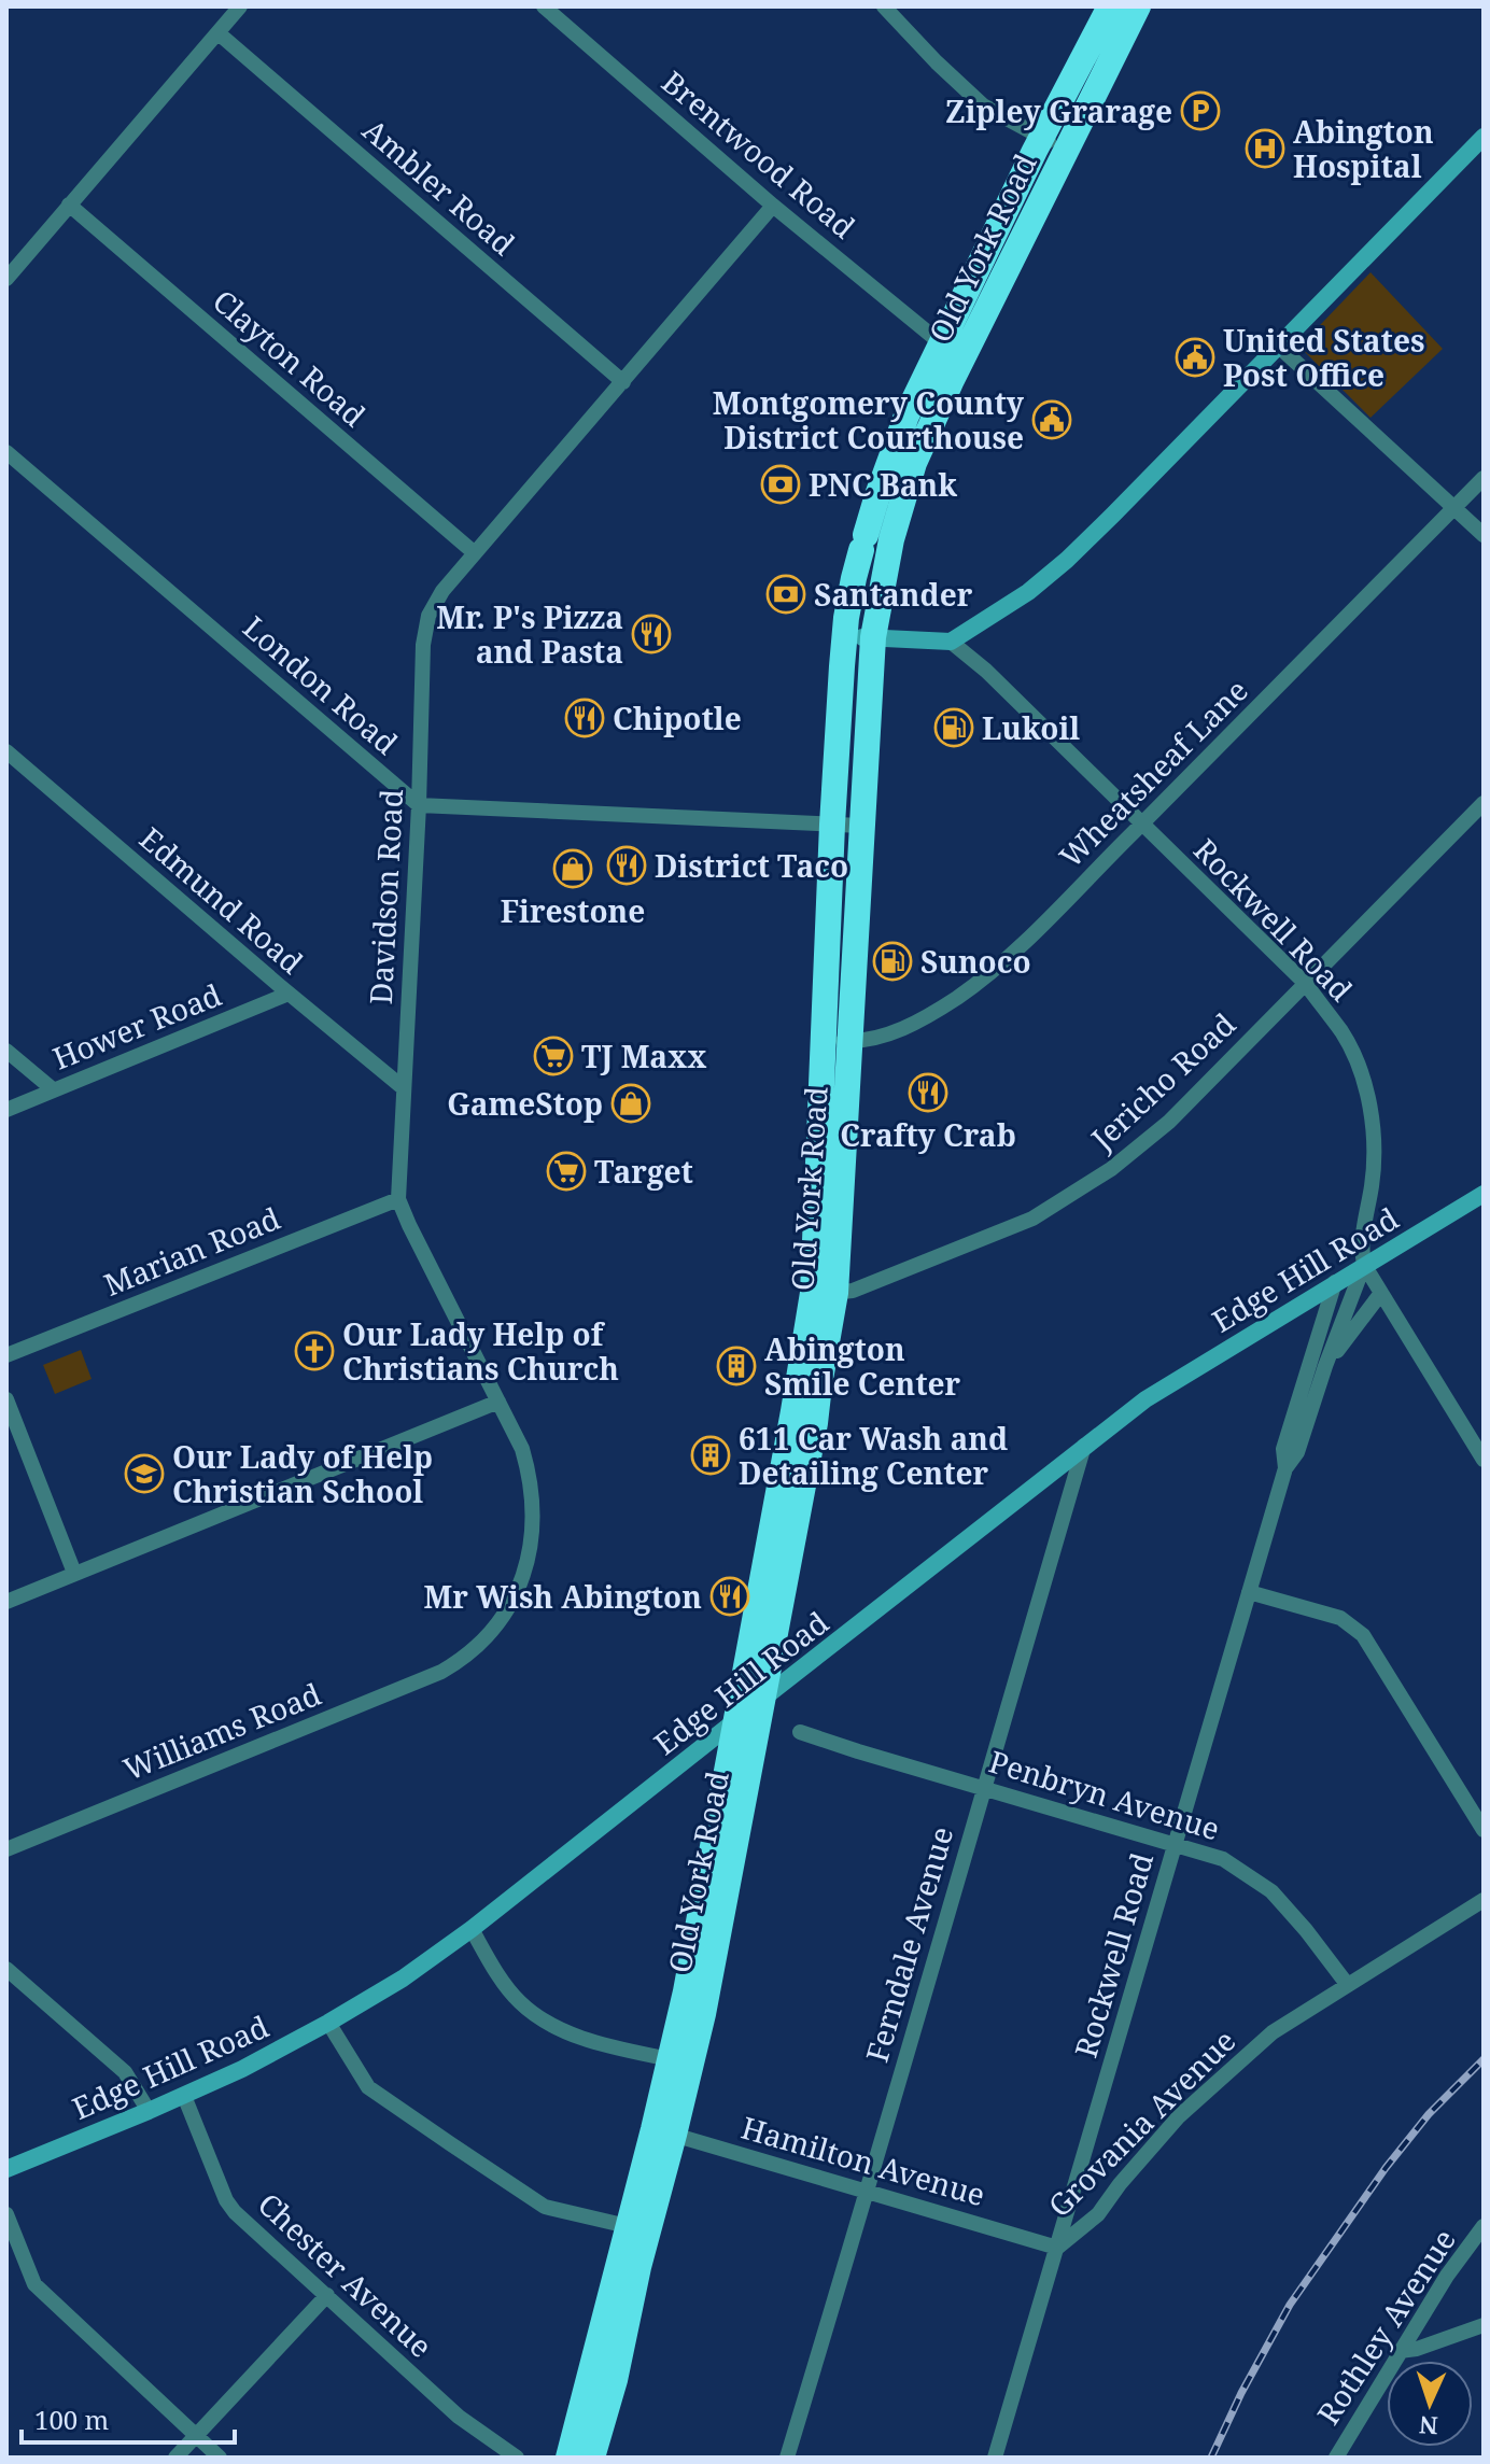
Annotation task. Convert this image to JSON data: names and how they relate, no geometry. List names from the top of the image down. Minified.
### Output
{"streets":{"highway":["Old York Road"],"street":["Brentwood Road","Ambler Road","Clayton Road","London Road","Wheatsheaf Lane","Davidson Road","Edmund Road","Rockwell Road","Hower Road","Jericho Road","Marian Road","Edge Hill Road","Williams Road","Penbryn Avenue","Ferndale Avenue","Grovania Avenue","Hamilton Avenue","Chester Avenue","Rothley Avenue"]},"crossings":[["Brentwood Road","Old York Road"],["Brentwood Road","Davidson Road"],["Ambler Road","Davidson Road"],["Old York Road","Wheatsheaf Lane"],["Old York Road","Jericho Road"],["Old York Road","Hamilton Avenue"],["Clayton Road","Davidson Road"],["London Road","Davidson Road"],["Wheatsheaf Lane","Rockwell Road"],["Davidson Road","Edmund Road"],["Davidson Road","Marian Road"],["Davidson Road","Williams Road"],["Edmund Road","Hower Road"],["Rockwell Road","Jericho Road"],["Rockwell Road","Edge Hill Road"],["Rockwell Road","Penbryn Avenue"],["Rockwell Road","Grovania Avenue"],["Rockwell Road","Hamilton Avenue"],["Edge Hill Road","Ferndale Avenue"],["Edge Hill Road","Chester Avenue"],["Penbryn Avenue","Ferndale Avenue"],["Penbryn Avenue","Grovania Avenue"],["Ferndale Avenue","Hamilton Avenue"],["Grovania Avenue","Hamilton Avenue"]],"places":{"parking":["Zipley Grarage"],"hospital":["Abington Hospital"],"public building":["United States Post Office","Montgomery County District Courthouse"],"bank":["PNC Bank","Santander"],"restaurant":["Mr. P's Pizza and Pasta","Chipotle","District Taco","Crafty Crab","Mr Wish Abington"],"fuel station":["Lukoil","Sunoco"],"shop":["Firestone","GameStop"],"supermarket":["TJ Maxx","Target"],"church":["Our Lady Help of Christians Church"],"building":["Abington Smile Center","611 Car Wash and Detailing Center"],"school or university":["Our Lady of Help Christian School"]},"scale_bar":"100 m","north":"bottom"}
